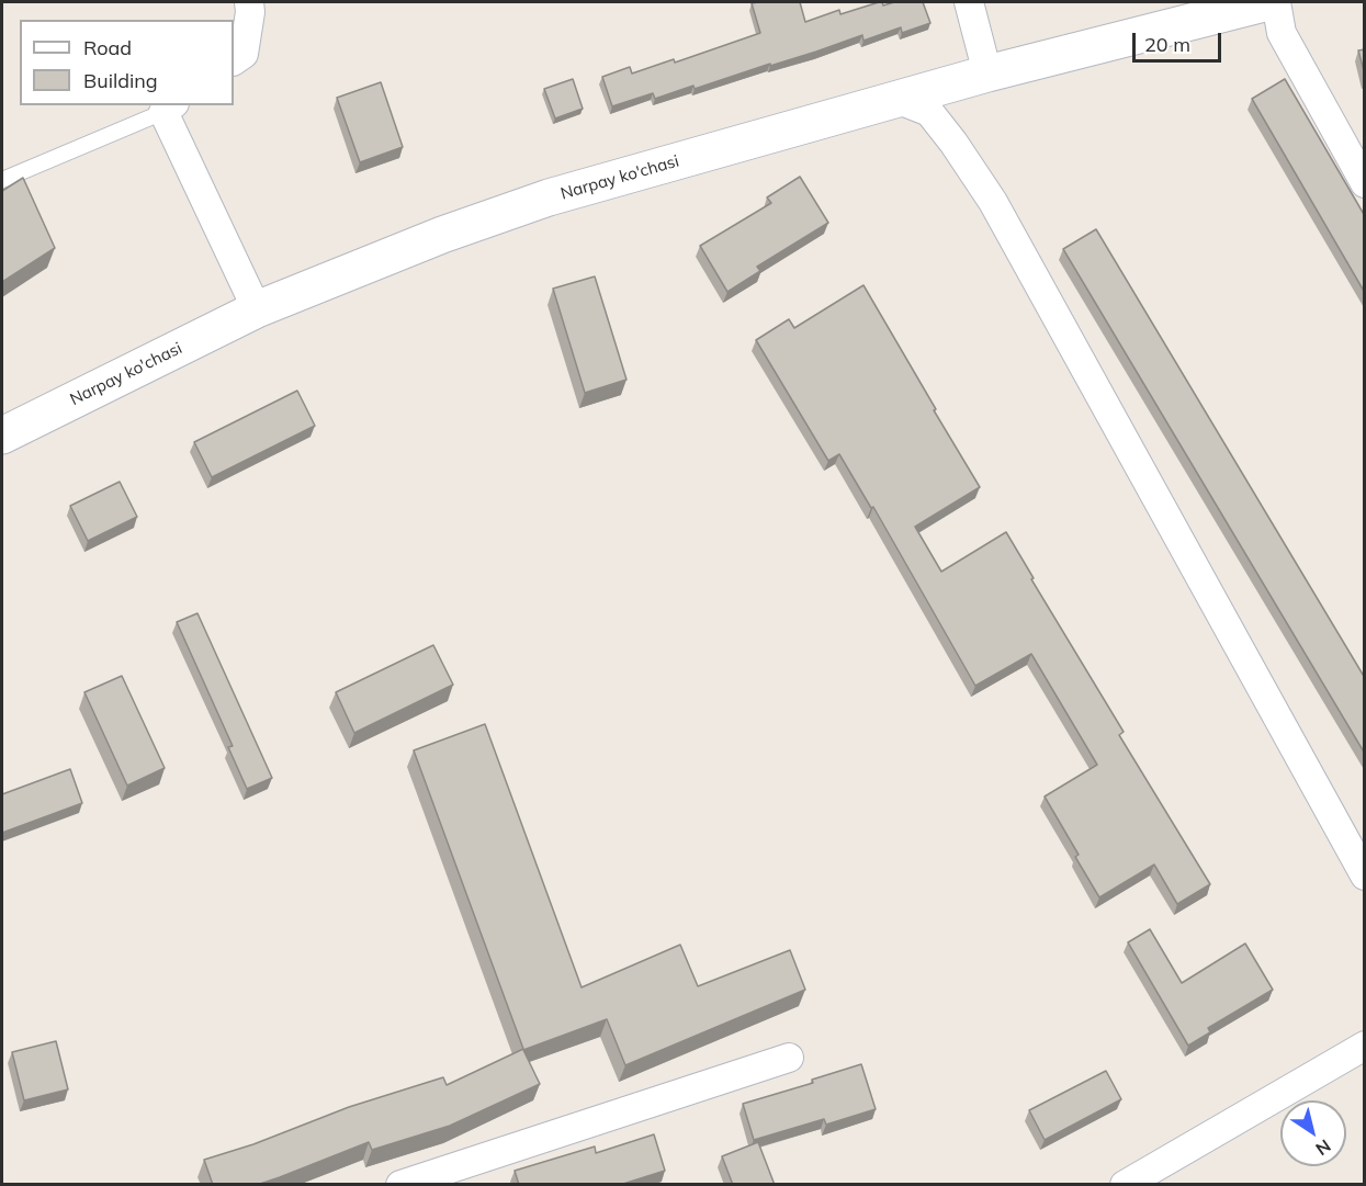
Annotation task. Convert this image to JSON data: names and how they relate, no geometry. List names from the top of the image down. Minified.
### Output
{"streets":{"street":["Narpay ko'chasi"]},"legend":["Road","Building"],"scale_bar":"20 m","north":"bottom right"}
